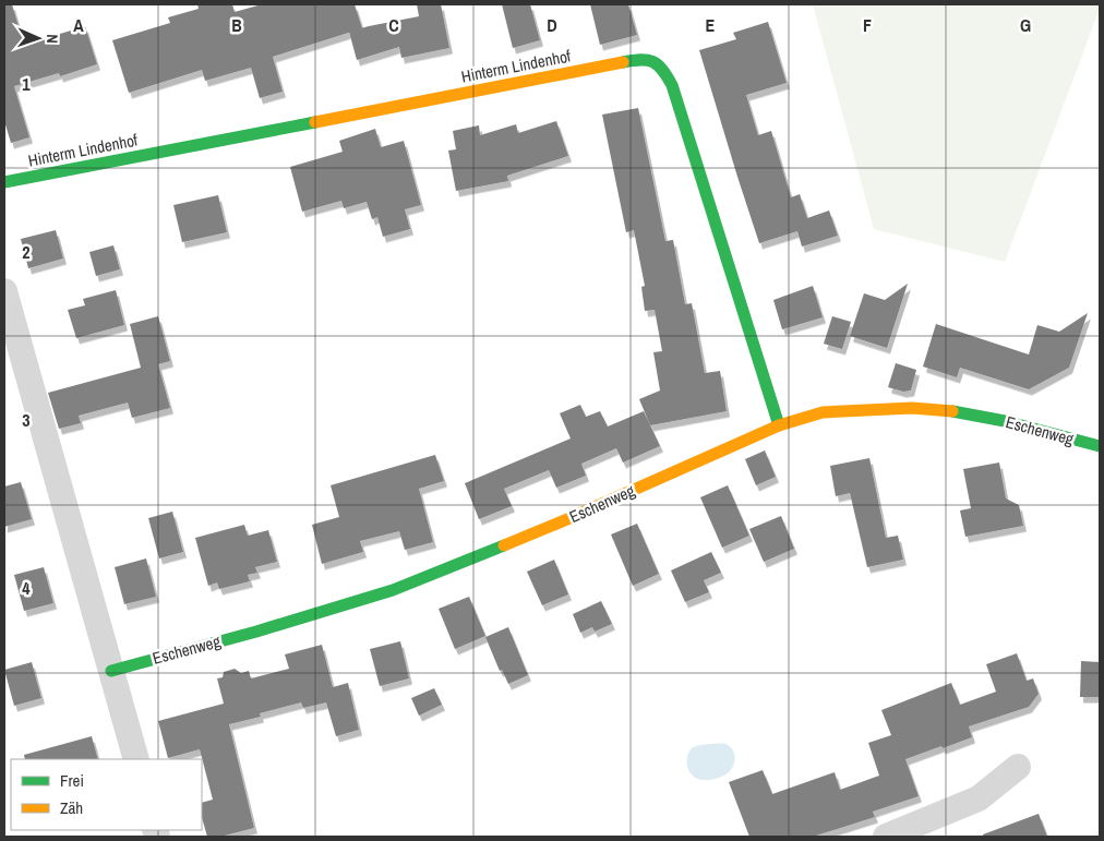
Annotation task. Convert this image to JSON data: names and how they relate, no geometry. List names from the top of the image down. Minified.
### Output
{"streets":{"street":["Hinterm Lindenhof","Eschenweg"]},"crossings":[["Hinterm Lindenhof","Eschenweg"]],"legend":["Frei","Zäh"],"north":"right","grid":{"columns":["A","B","C","D","E","F","G"],"rows":["1","2","3","4"]}}
